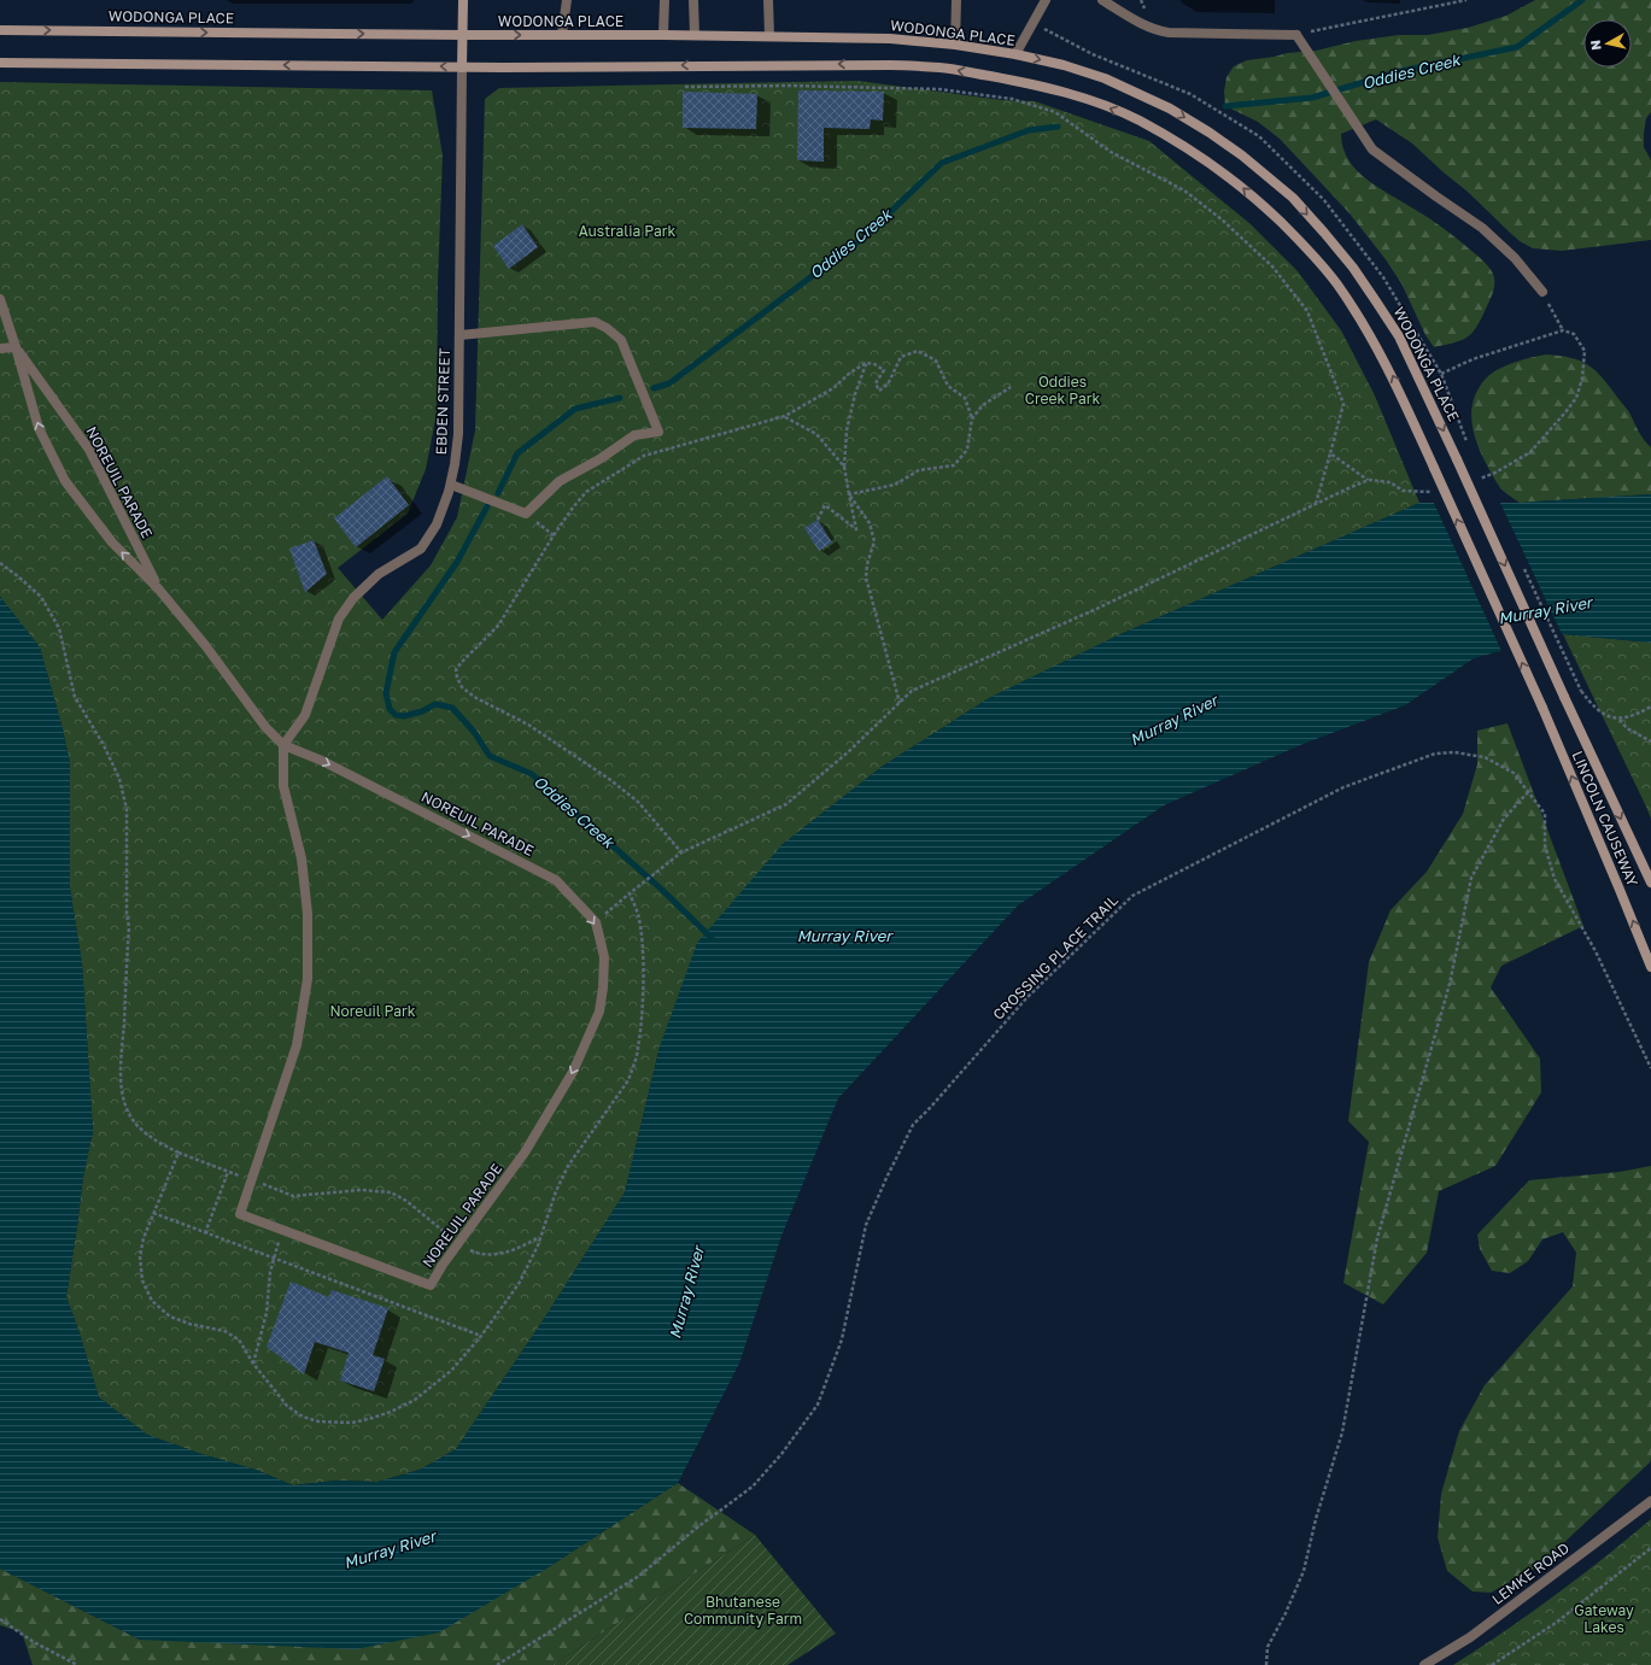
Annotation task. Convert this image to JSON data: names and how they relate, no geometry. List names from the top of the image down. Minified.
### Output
{"streets":{"main road":["WODONGA PLACE","EBDEN STREET","LINCOLN CAUSEWAY"],"street":["NOREUIL PARADE","LEMKE ROAD"],"path":["CROSSING PLACE TRAIL"]},"crossings":[["WODONGA PLACE","EBDEN STREET"],["WODONGA PLACE","LINCOLN CAUSEWAY"],["EBDEN STREET","NOREUIL PARADE"],["EBDEN STREET","LINCOLN CAUSEWAY"]],"one_way":["WODONGA PLACE"],"water":["Oddies Creek","Murray River"],"parks":["Australia Park","Oddies Creek Park","Noreuil Park","Bhutanese Community Farm","Gateway Lakes"],"north":"left"}
